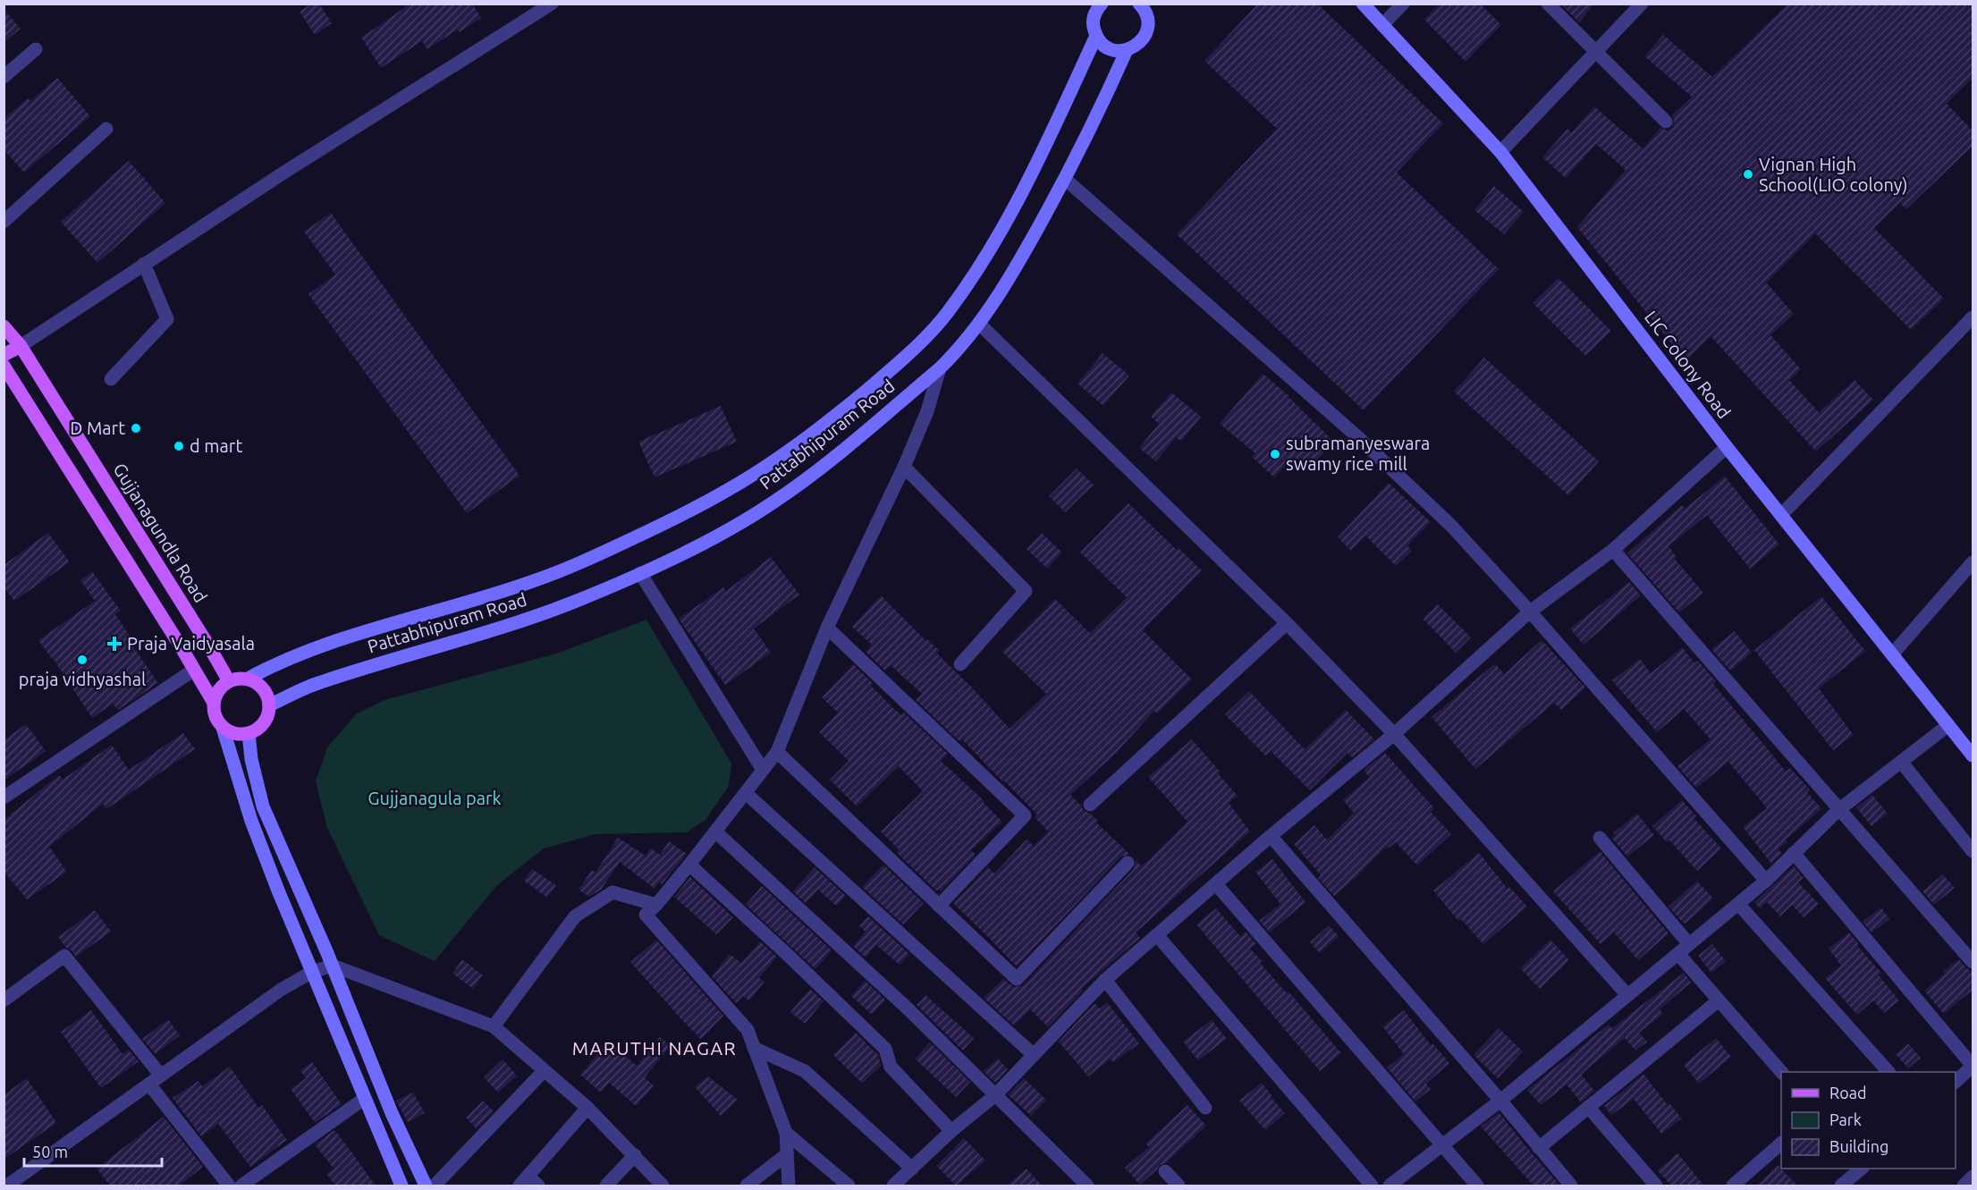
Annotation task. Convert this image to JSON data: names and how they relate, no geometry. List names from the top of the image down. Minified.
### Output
{"streets":{"main road":["Gujjanagundla Road"],"street":["LIC Colony Road","Pattabhipuram Road"]},"crossings":[["Pattabhipuram Road","Gujjanagundla Road"]],"districts":["MARUTHI NAGAR"],"parks":["Gujjanagula park"],"places":{"other":["Vignan High School(LIO colony)","D Mart","d mart","subramanyeswara swamy rice mill","praja vidhyashal"],"health":["Praja Vaidyasala"]},"legend":["Road","Park","Building"],"scale_bar":"50 m"}
